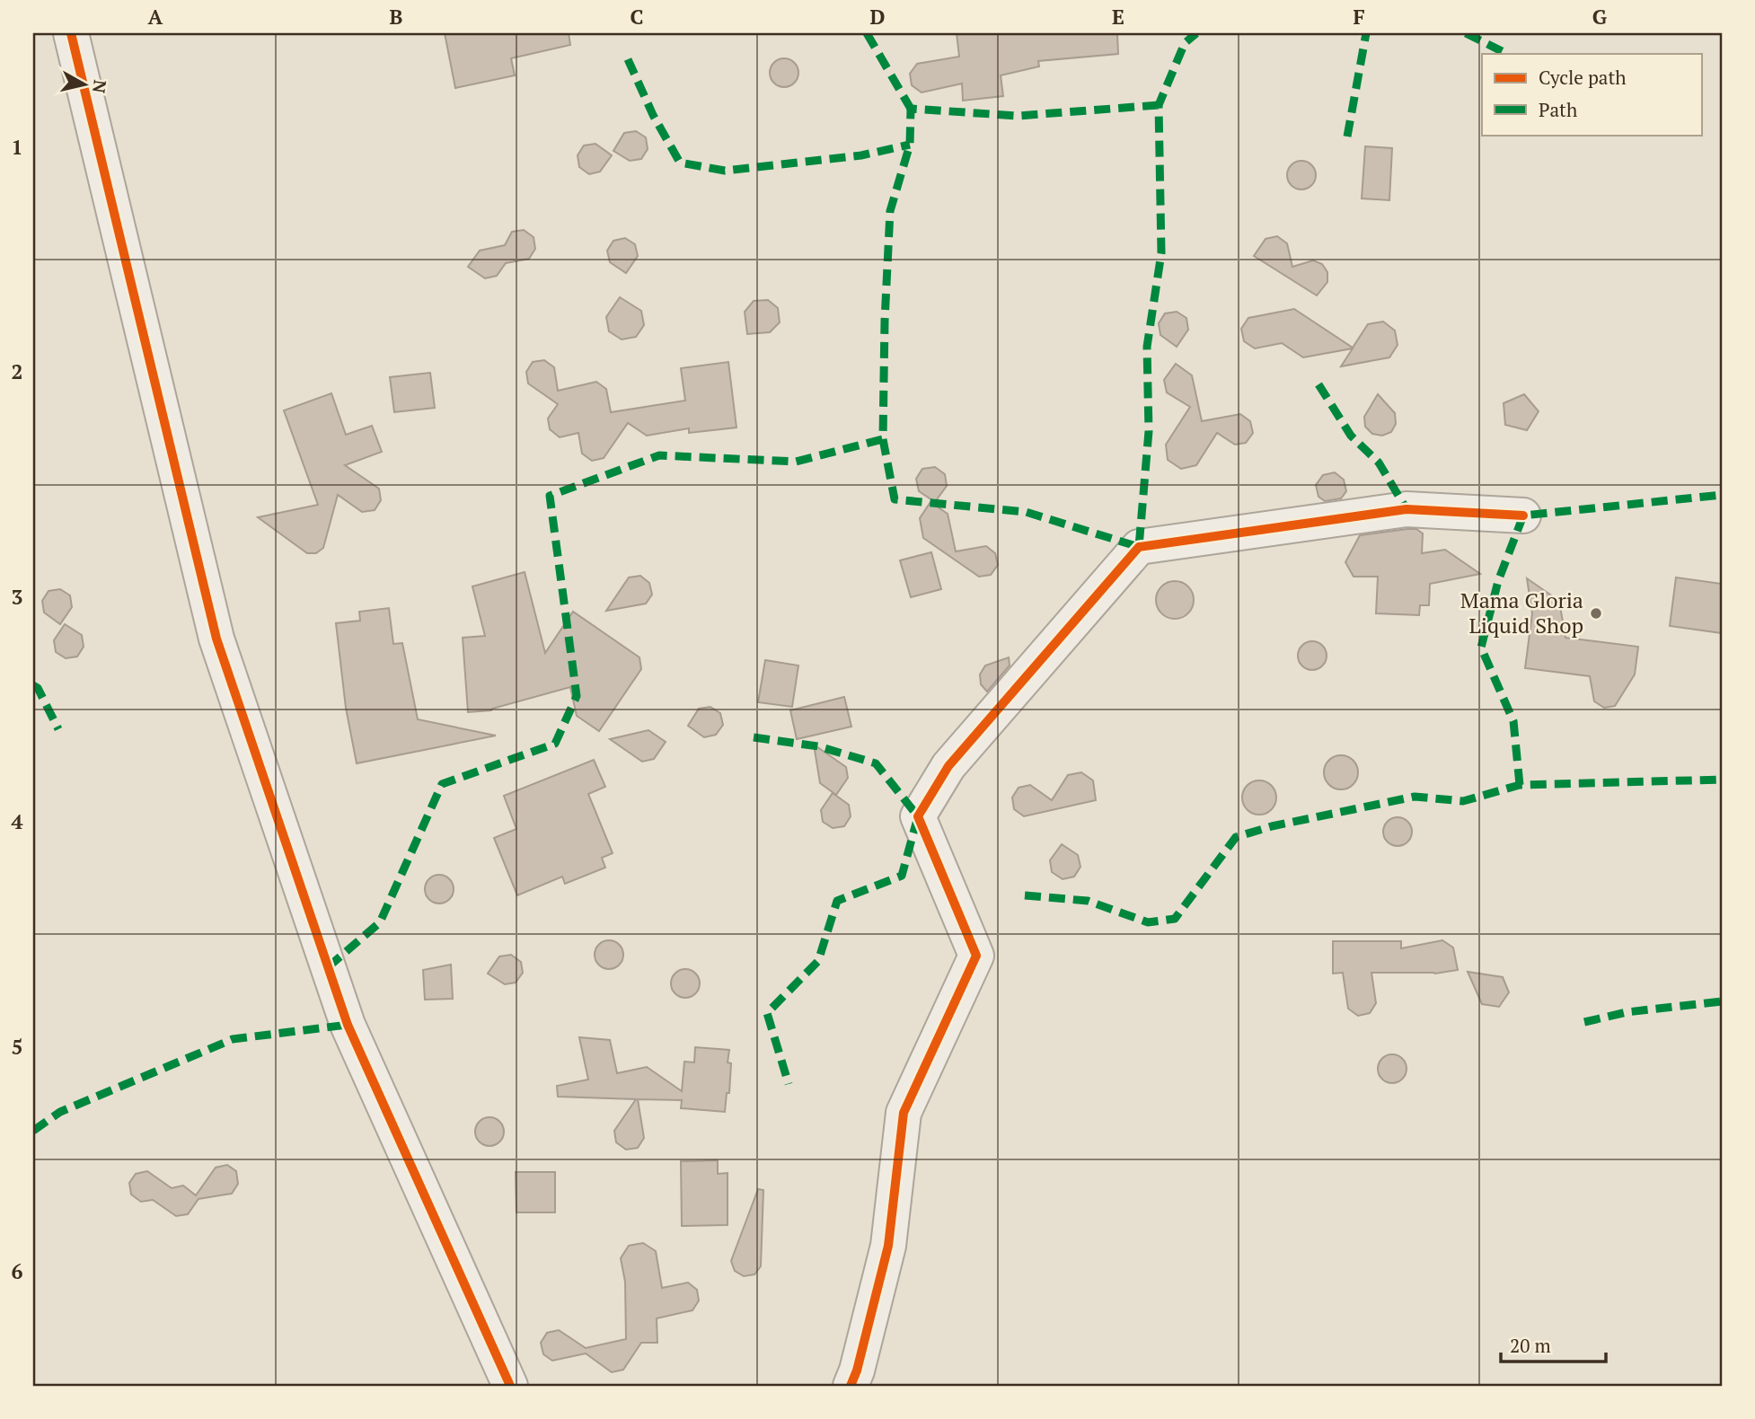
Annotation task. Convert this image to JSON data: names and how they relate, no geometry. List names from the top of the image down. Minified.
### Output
{"places":["Mama Gloria Liquid Shop"],"legend":["Cycle path","Path"],"scale_bar":"20 m","north":"right","grid":{"columns":["A","B","C","D","E","F","G"],"rows":["1","2","3","4","5","6"]}}
